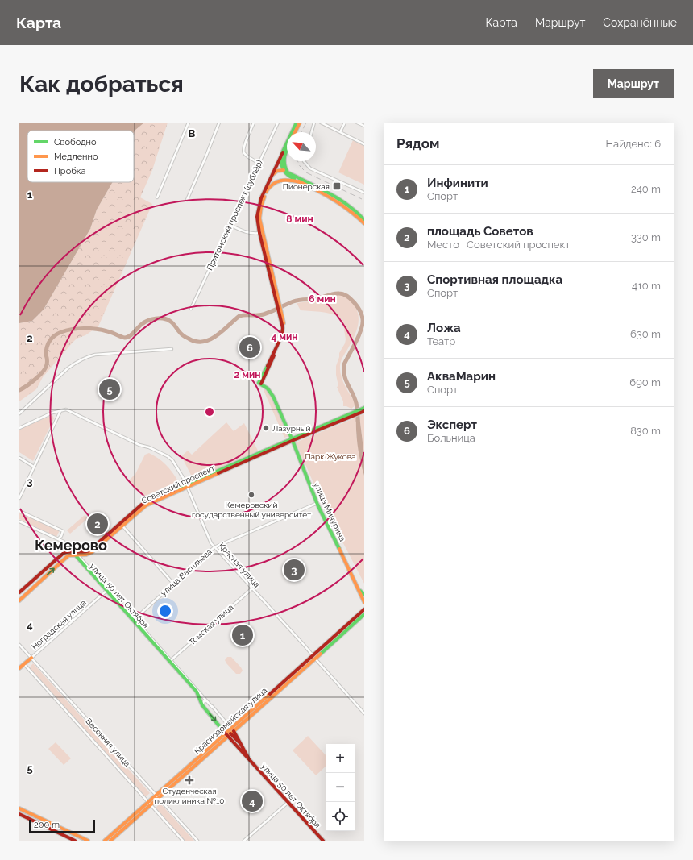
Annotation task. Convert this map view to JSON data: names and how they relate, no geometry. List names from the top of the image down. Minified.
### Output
{"streets":{"main road":["Советский проспект","улица Мичурина","улица 50 лет Октября","Ноградская улица","Красноармейская улица"],"street":["Притомский проспект (дублёр)","Красная улица","улица Васильева","Томская улица","Весенняя улица"]},"crossings":[["Советский проспект","улица Мичурина"],["Советский проспект","Красная улица"],["Советский проспект","улица 50 лет Октября"],["улица Мичурина","улица Васильева"],["Красная улица","улица Васильева"],["Красная улица","Томская улица"],["Красная улица","Красноармейская улица"],["улица Васильева","улица 50 лет Октября"],["улица 50 лет Октября","Ноградская улица"],["улица 50 лет Октября","Томская улица"],["улица 50 лет Октября","Красноармейская улица"],["Ноградская улица","Весенняя улица"],["Красноармейская улица","Весенняя улица"]],"districts":["Кемерово"],"parks":["Парк Жукова"],"places":{"transit":["Пионерская"],"other":["Лазурный","Кемеровский государственный университет"],"health":["Студенческая поликлиника №10"]},"legend":["Свободно","Медленно","Пробка"],"scale_bar":"200 m","north":"top left","page":{"header":"Карта","nav":["Карта","Маршрут","Сохранённые"],"buttons":"Маршрут","title":"Как добраться","heading":["Рядом","Найдено: 6"],"list":[{"mark":"1","name":"Инфинити","note":"Спорт","value":"240 m"},{"mark":"2","name":"площадь Советов","note":"Место · Советский проспект","value":"330 m"},{"mark":"3","name":"Спортивная площадка","note":"Спорт","value":"410 m"},{"mark":"4","name":"Ложа","note":"Театр","value":"630 m"},{"mark":"5","name":"АкваМарин","note":"Спорт","value":"690 m"},{"mark":"6","name":"Эксперт","note":"Больница","value":"830 m"}],"pins":["6","5","2","3","1","4"],"map_buttons":["+","−"],"scale":"200 m"},"grid":{"columns":["B"],"rows":["1","2","3","4","5"]},"rings":["8 мин","6 мин","4 мин","2 мин"]}
